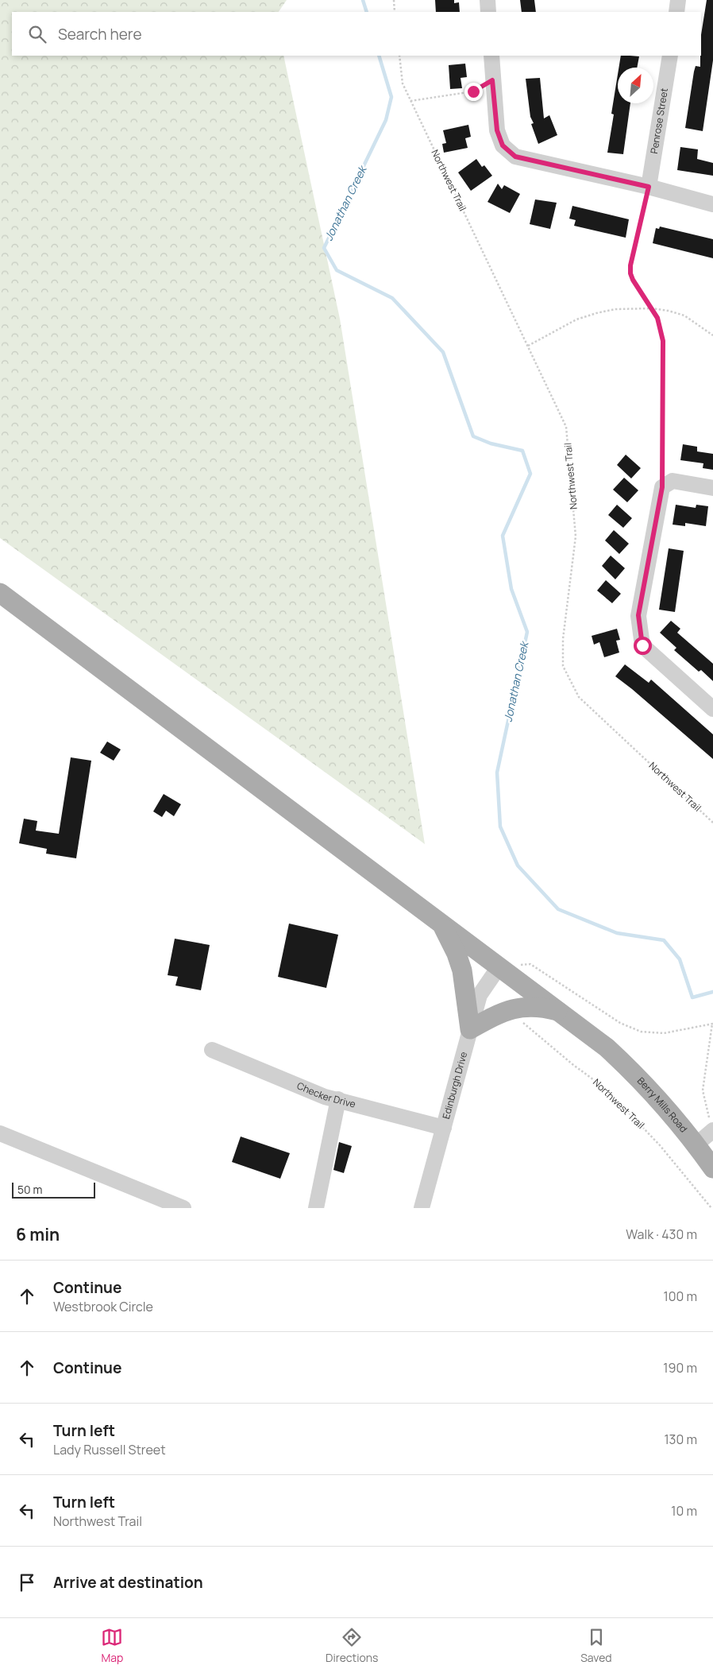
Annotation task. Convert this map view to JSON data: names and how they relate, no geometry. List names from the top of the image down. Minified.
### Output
{"streets":{"main road":["Berry Mills Road"],"street":["Penrose Street","Edinburgh Drive","Checker Drive"],"path":["Northwest Trail"]},"crossings":[["Edinburgh Drive","Checker Drive"],["Edinburgh Drive","Berry Mills Road"]],"water":["Jonathan Creek"],"scale_bar":"50 m","north":"top right","page":{"search":"Search here","scale":"50 m","heading":["6 min","Walk · 430 m"],"list":[["Continue","Westbrook Circle","100 m"],["Continue","190 m"],["Turn left","Lady Russell Street","130 m"],["Turn left","Northwest Trail","10 m"],"Arrive at destination"],"nav":["Map","Directions","Saved"]}}
